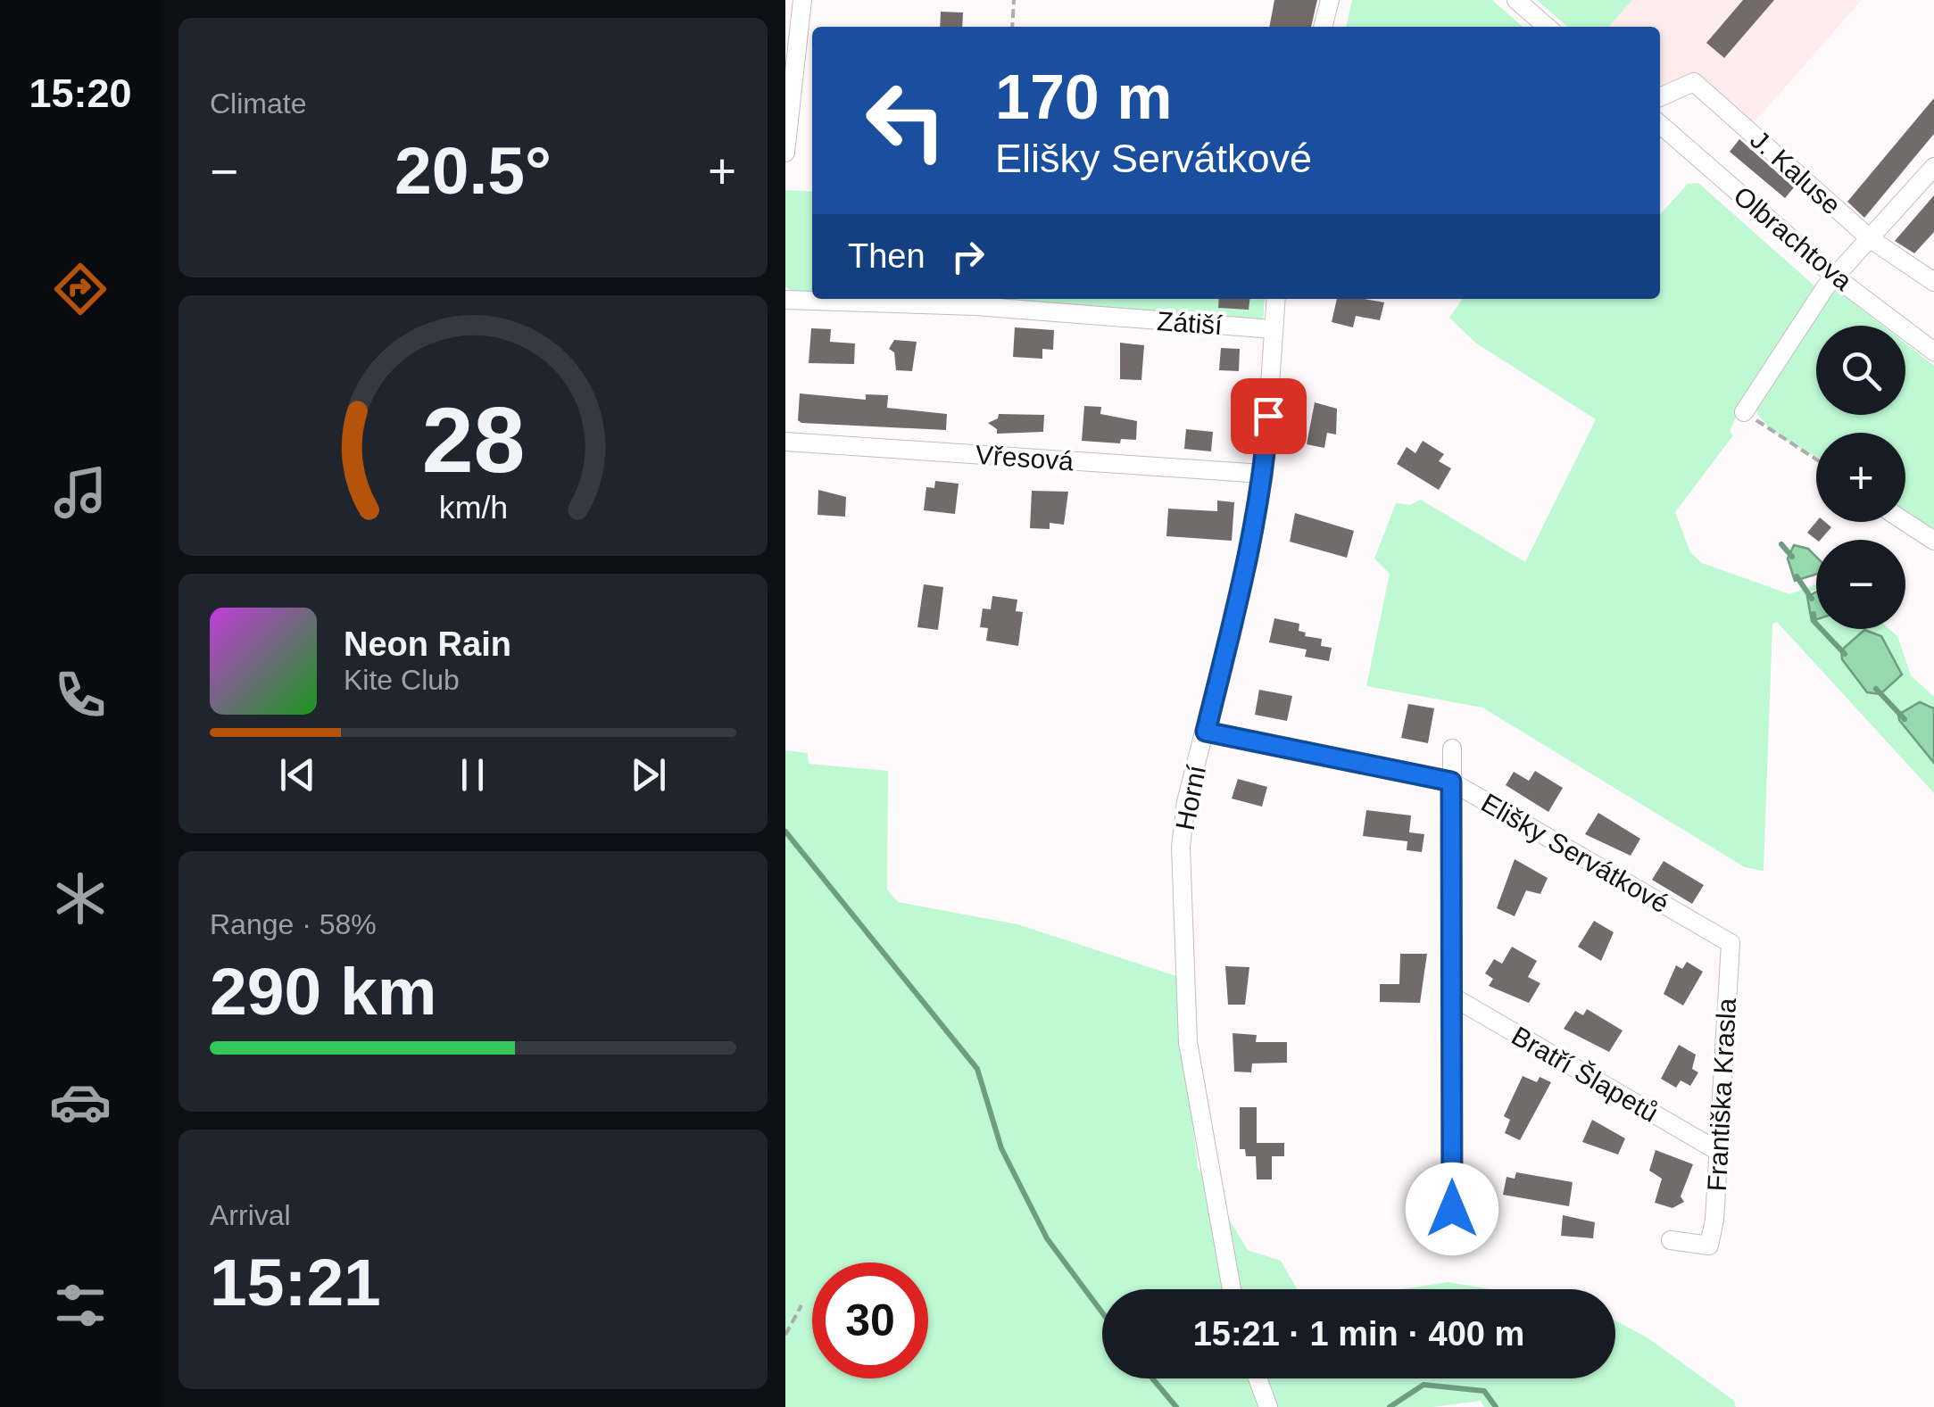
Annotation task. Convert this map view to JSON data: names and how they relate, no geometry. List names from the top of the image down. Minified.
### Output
{"streets":{"street":["J. Kaluse","Olbrachtova","Zátiší","Vřesová","Horní","Elišky Servátkové","Bratří Šlapetů","Františka Krasla"]},"crossings":[["Zátiší","Horní"],["Vřesová","Horní"],["Horní","Elišky Servátkové"],["Elišky Servátkové","Františka Krasla"],["Bratří Šlapetů","Františka Krasla"]],"page":{"tabs":"15:20","tile":["Climate",["Range · 58%","290 km"],["Arrival","15:21"]],"turn":["170 m","Elišky Servátkové"],"heat":["−","20.5°","+"],"then":"Then","map_buttons":["+","−"],"song":["Neon Rain","Kite Club"],"limit":"30","trip":"15:21 · 1 min · 400 m","gauge":["28","km/h"]}}
